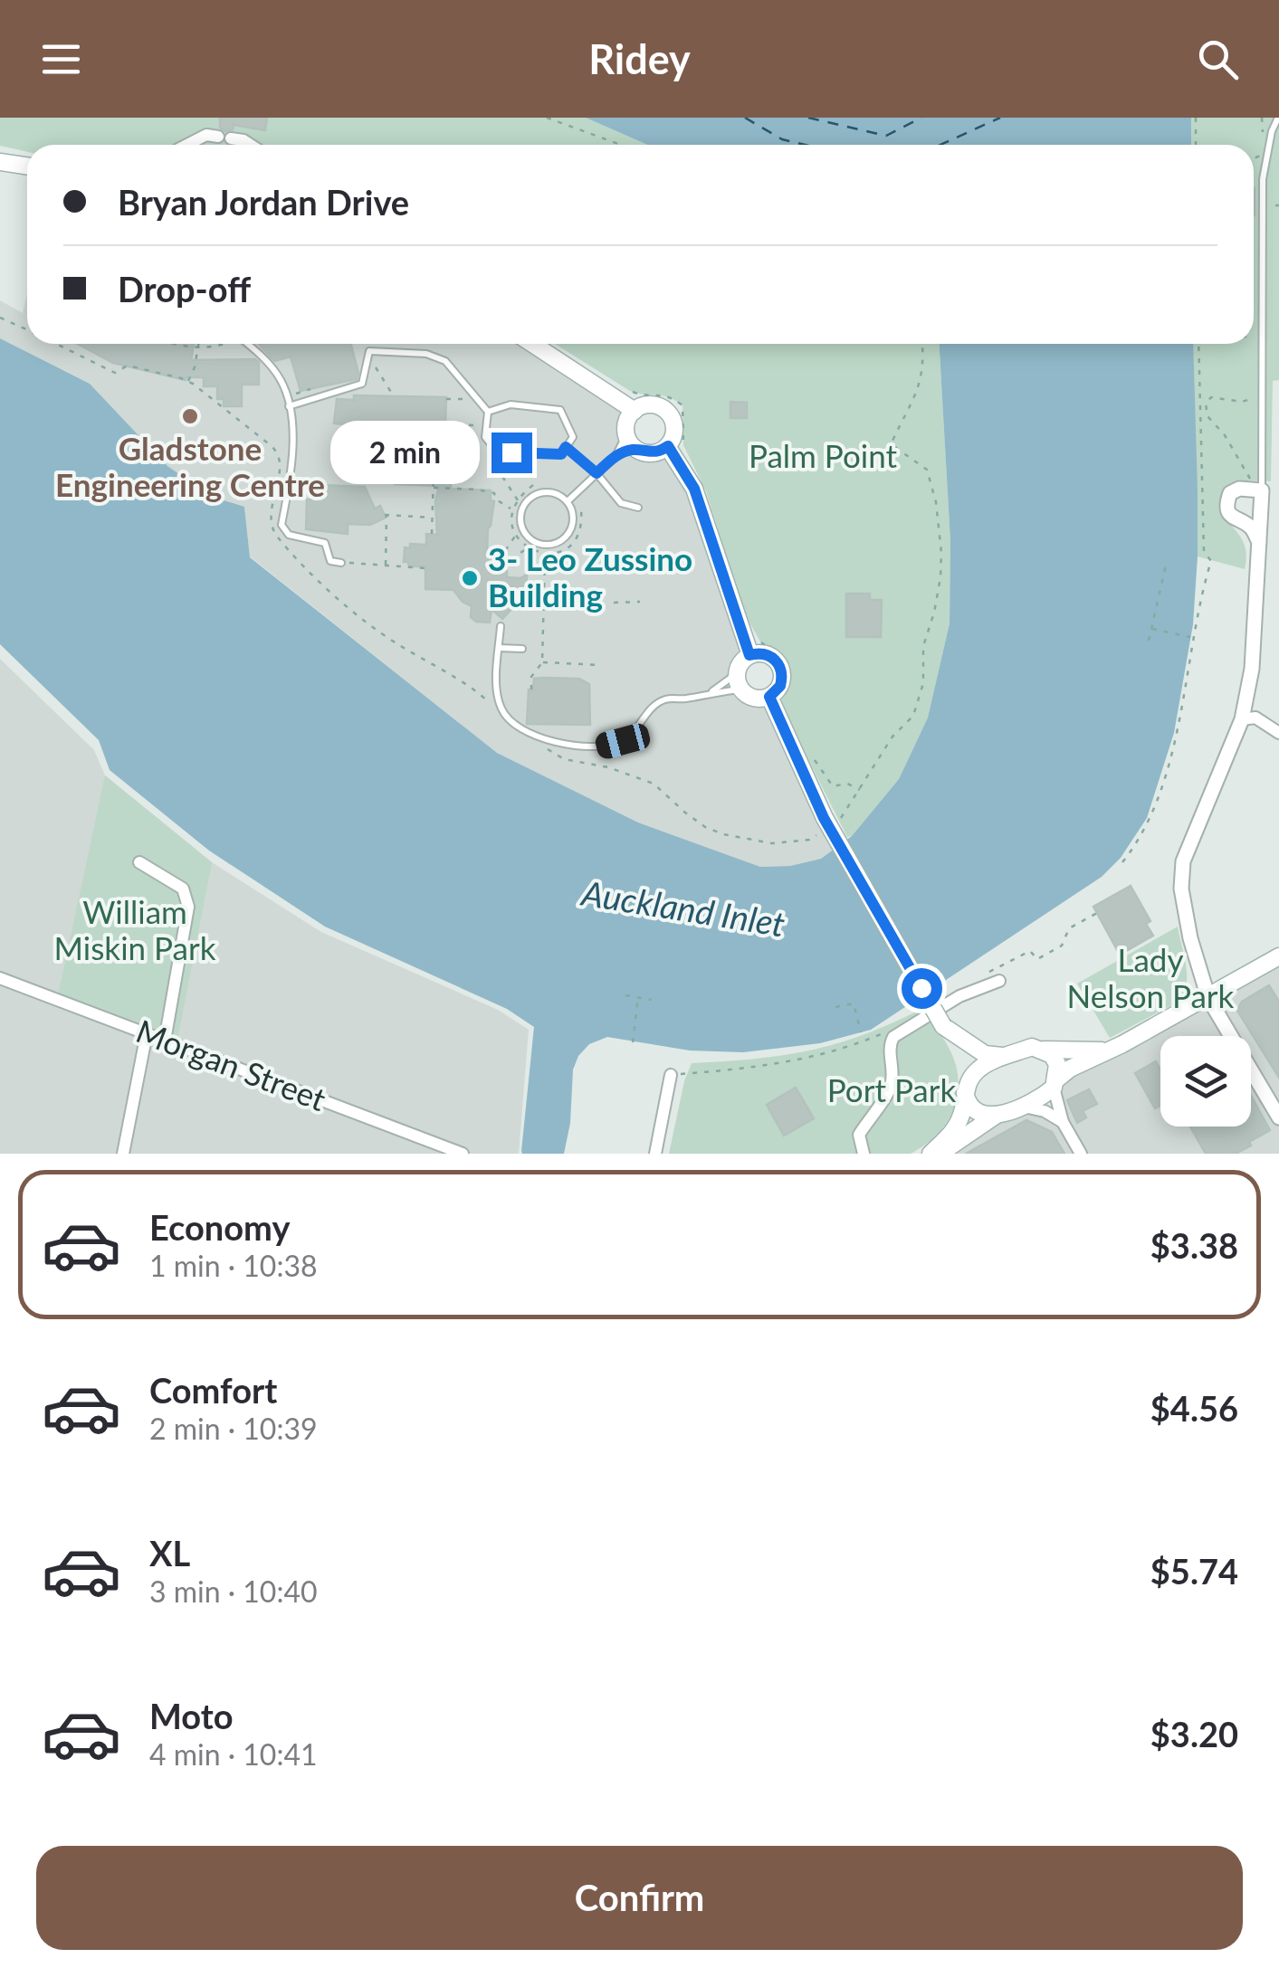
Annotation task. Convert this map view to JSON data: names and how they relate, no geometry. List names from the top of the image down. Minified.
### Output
{"streets":{"street":["Morgan Street"]},"water":["Auckland Inlet"],"parks":["Palm Point","William Miskin Park","Lady Nelson Park","Port Park"],"places":["Gladstone Engineering Centre","3- Leo Zussino Building"],"page":{"header":"Ridey","banner":["Bryan Jordan Drive","Drop-off"],"bubble":"2 min","list":[{"name":"Economy","note":"1 min · 10:38","value":"$3.38"},{"name":"Comfort","note":"2 min · 10:39","value":"$4.56"},{"name":"XL","note":"3 min · 10:40","value":"$5.74"},{"name":"Moto","note":"4 min · 10:41","value":"$3.20"}],"buttons":"Confirm"}}
